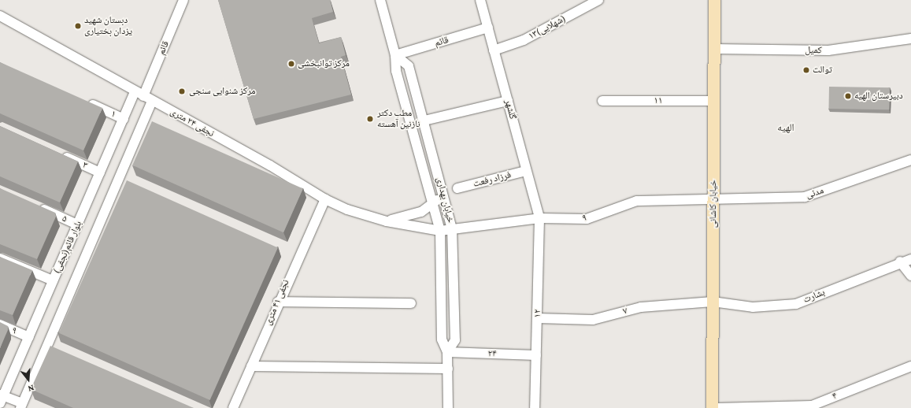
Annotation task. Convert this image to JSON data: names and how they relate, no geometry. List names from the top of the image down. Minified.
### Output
{"streets":{"main road":["خیابان کاشانی"],"street":["۱۳(شهلایی)","قائم","کمیل","۱۱","گلشهر","۱","نجفی ۲۴ متری","۳","فرزاد رفعت","مدنی","خیابان بهداری","۹","۵","بلوار قائم(نجفی)","بشارت","نجفی ۴۱ متری","۷","۱۲","۲۴","۴"]},"crossings":[["۱۳(شهلایی)","گلشهر"],["قائم","گلشهر"],["قائم","نجفی ۲۴ متری"],["قائم","خیابان بهداری"],["قائم","بلوار قائم(نجفی)"],["کمیل","خیابان کاشانی"],["۱۱","خیابان کاشانی"],["گلشهر","فرزاد رفعت"],["گلشهر","۹"],["گلشهر","۱۲"],["۱","بلوار قائم(نجفی)"],["نجفی ۲۴ متری","خیابان بهداری"],["نجفی ۲۴ متری","۹"],["نجفی ۲۴ متری","بلوار قائم(نجفی)"],["نجفی ۲۴ متری","نجفی ۴۱ متری"],["۳","بلوار قائم(نجفی)"],["مدنی","خیابان کاشانی"],["مدنی","۹"],["خیابان بهداری","۹"],["خیابان بهداری","۲۴"],["خیابان کاشانی","۹"],["خیابان کاشانی","بشارت"],["خیابان کاشانی","۷"],["۹","بلوار قائم(نجفی)"],["۹","۱۲"],["۵","بلوار قائم(نجفی)"],["بشارت","۷"],["۷","۱۲"],["۱۲","۲۴"]],"districts":["الهیه"],"places":["دبستان شهید یزدان بختیاری","مرکز توانبخشی","توالت","مرکز شنوایی سنجی","دبیرستان الهیه","مطب دکتر نازنین آهسته"],"north":"bottom"}
